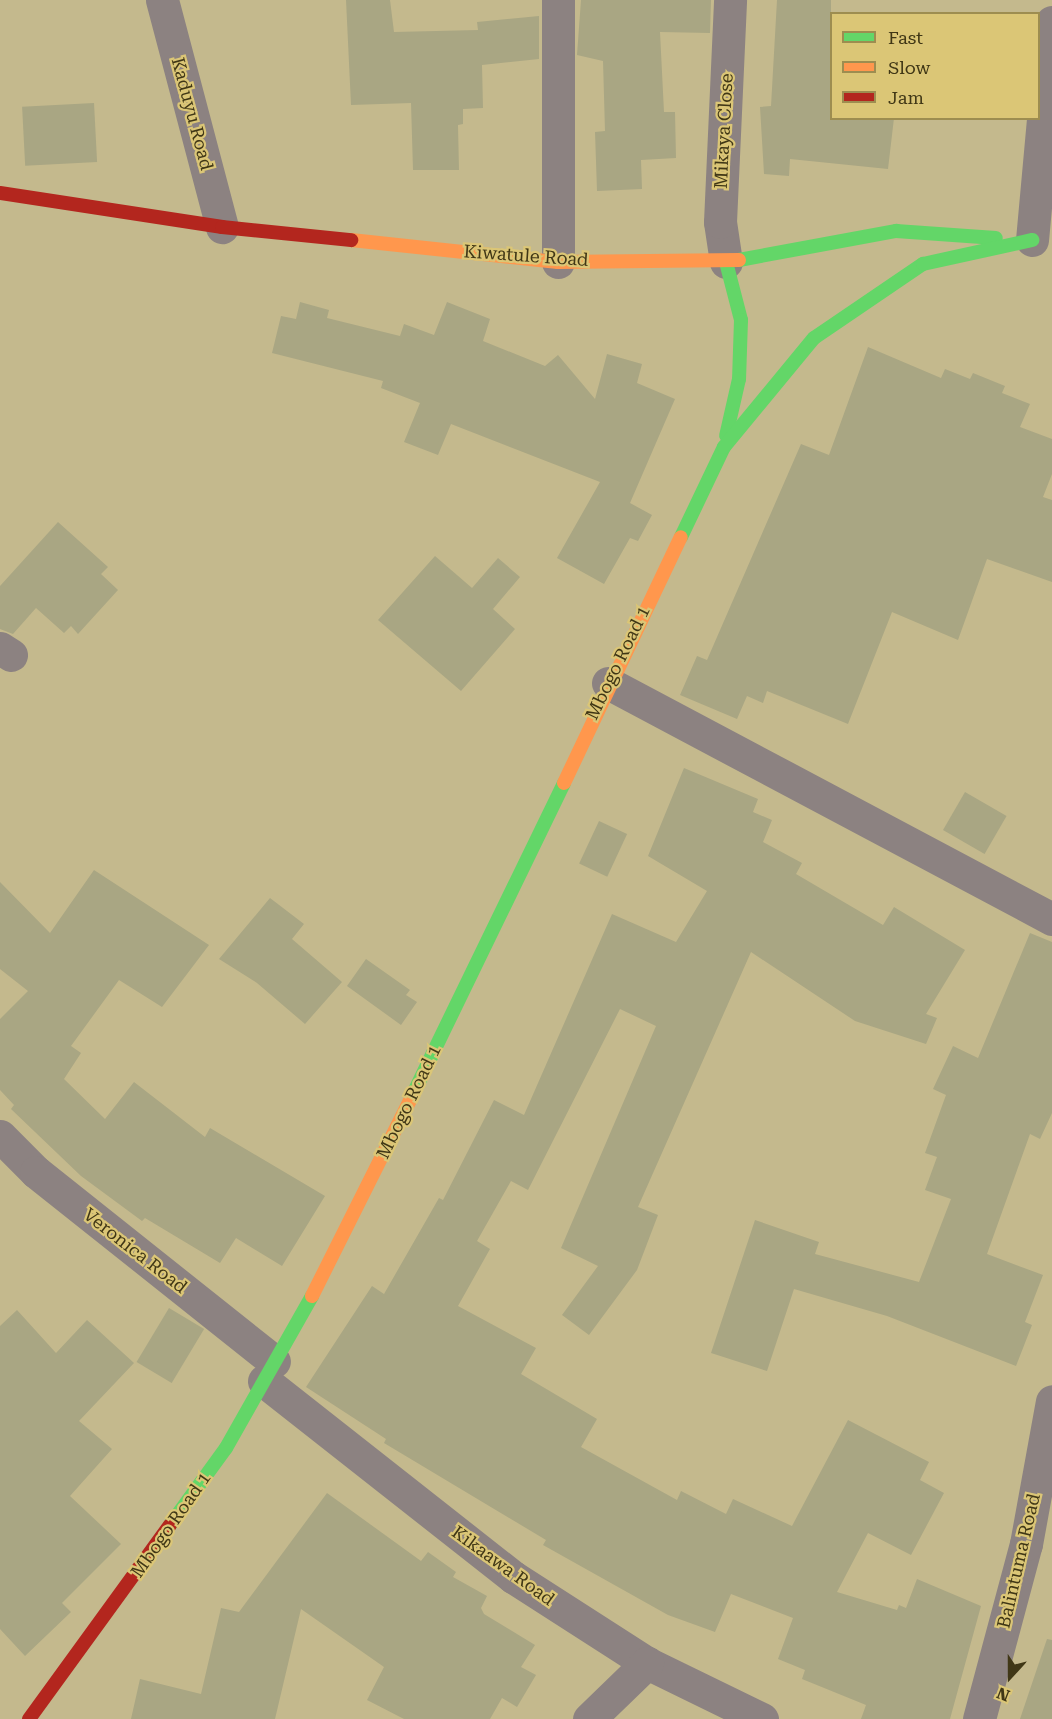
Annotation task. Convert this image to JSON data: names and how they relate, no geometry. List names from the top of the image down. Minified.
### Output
{"streets":{"main road":["Kiwatule Road","Mbogo Road 1"],"street":["Kaduyu Road","Mikaya Close","Veronica Road","Balintuma Road","Kikaawa Road"]},"crossings":[["Kaduyu Road","Kiwatule Road"],["Mikaya Close","Kiwatule Road"],["Mikaya Close","Mbogo Road 1"],["Kiwatule Road","Mbogo Road 1"],["Mbogo Road 1","Veronica Road"],["Mbogo Road 1","Kikaawa Road"],["Veronica Road","Kikaawa Road"]],"legend":["Fast","Slow","Jam"],"north":"bottom"}
